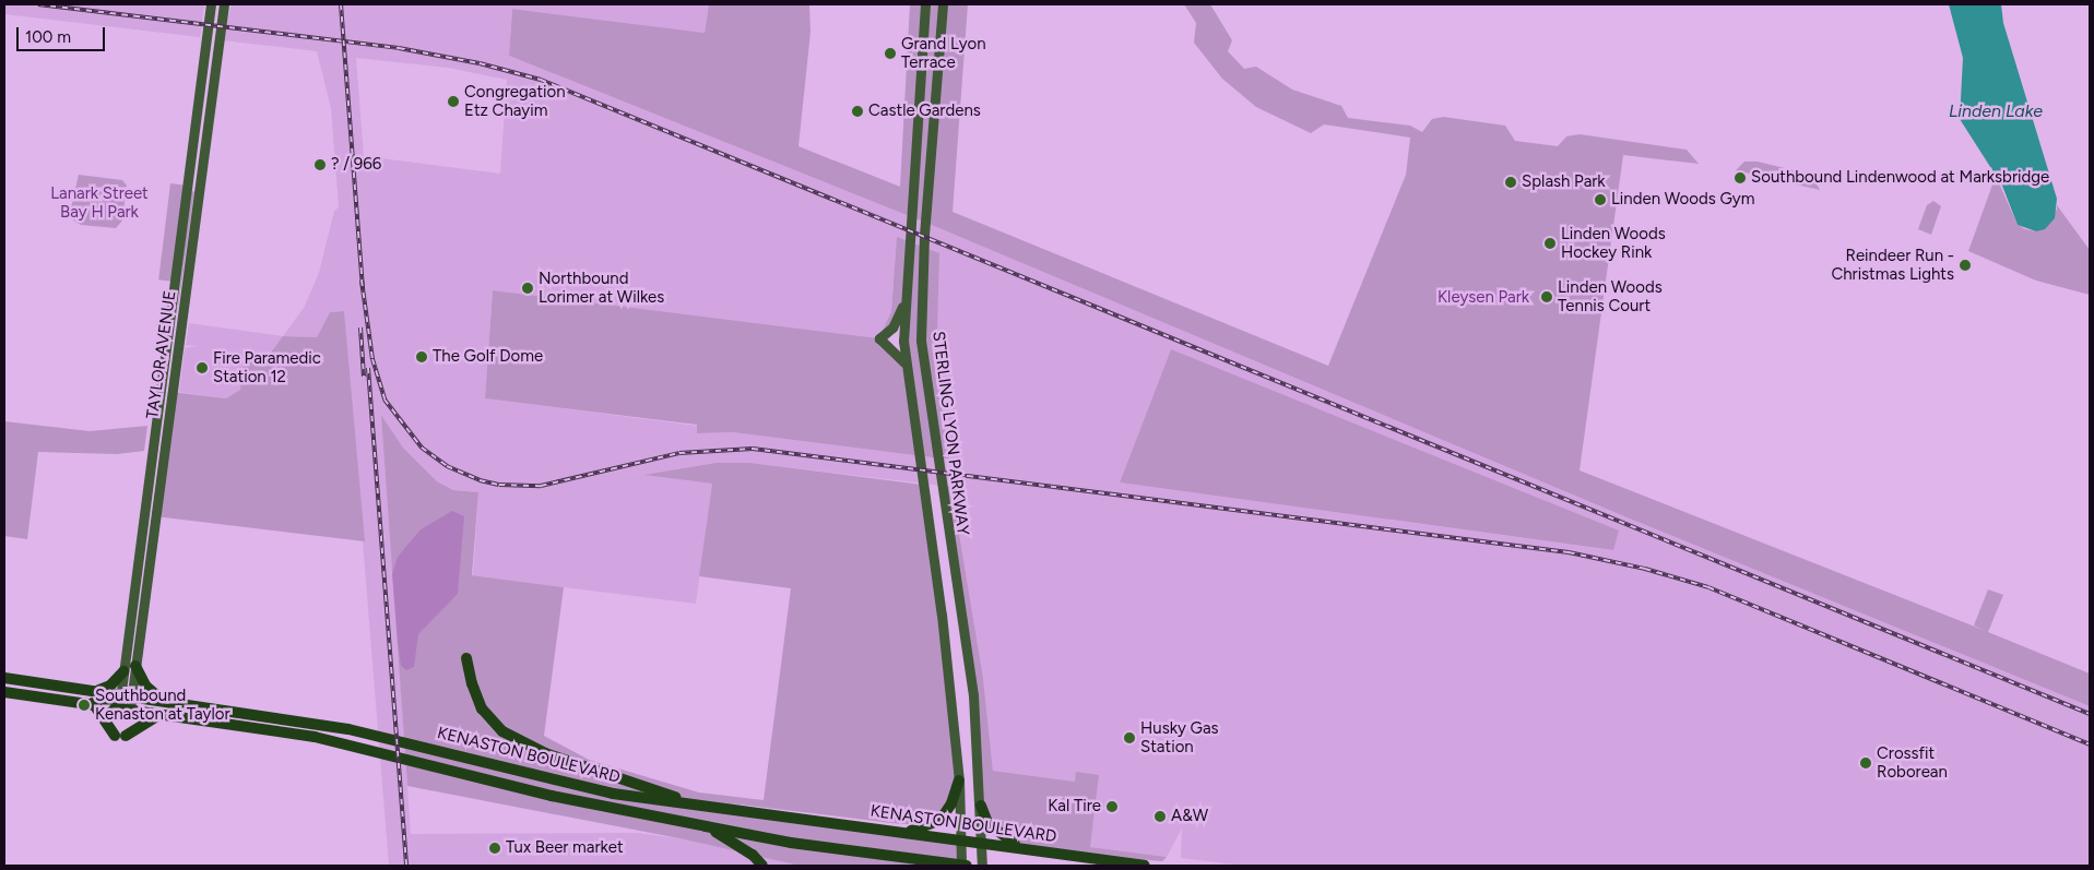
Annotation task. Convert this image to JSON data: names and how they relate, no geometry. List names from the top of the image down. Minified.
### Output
{"streets":{"main road":["TAYLOR AVENUE","STERLING LYON PARKWAY","KENASTON BOULEVARD"]},"crossings":[["TAYLOR AVENUE","KENASTON BOULEVARD"],["STERLING LYON PARKWAY","KENASTON BOULEVARD"]],"water":["Linden Lake"],"parks":["Lanark Street Bay H Park","Kleysen Park"],"places":["Grand Lyon Terrace","Congregation Etz Chayim","Castle Gardens","? / 966","Southbound Lindenwood at Marksbridge","Splash Park","Linden Woods Gym","Linden Woods Hockey Rink","Reindeer Run - Christmas Lights","Northbound Lorimer at Wilkes","Linden Woods Tennis Court","The Golf Dome","Fire Paramedic Station 12","Southbound Kenaston at Taylor","Husky Gas Station","Crossfit Roborean","Kal Tire","A&W","Tux Beer market"],"scale_bar":"100 m"}
